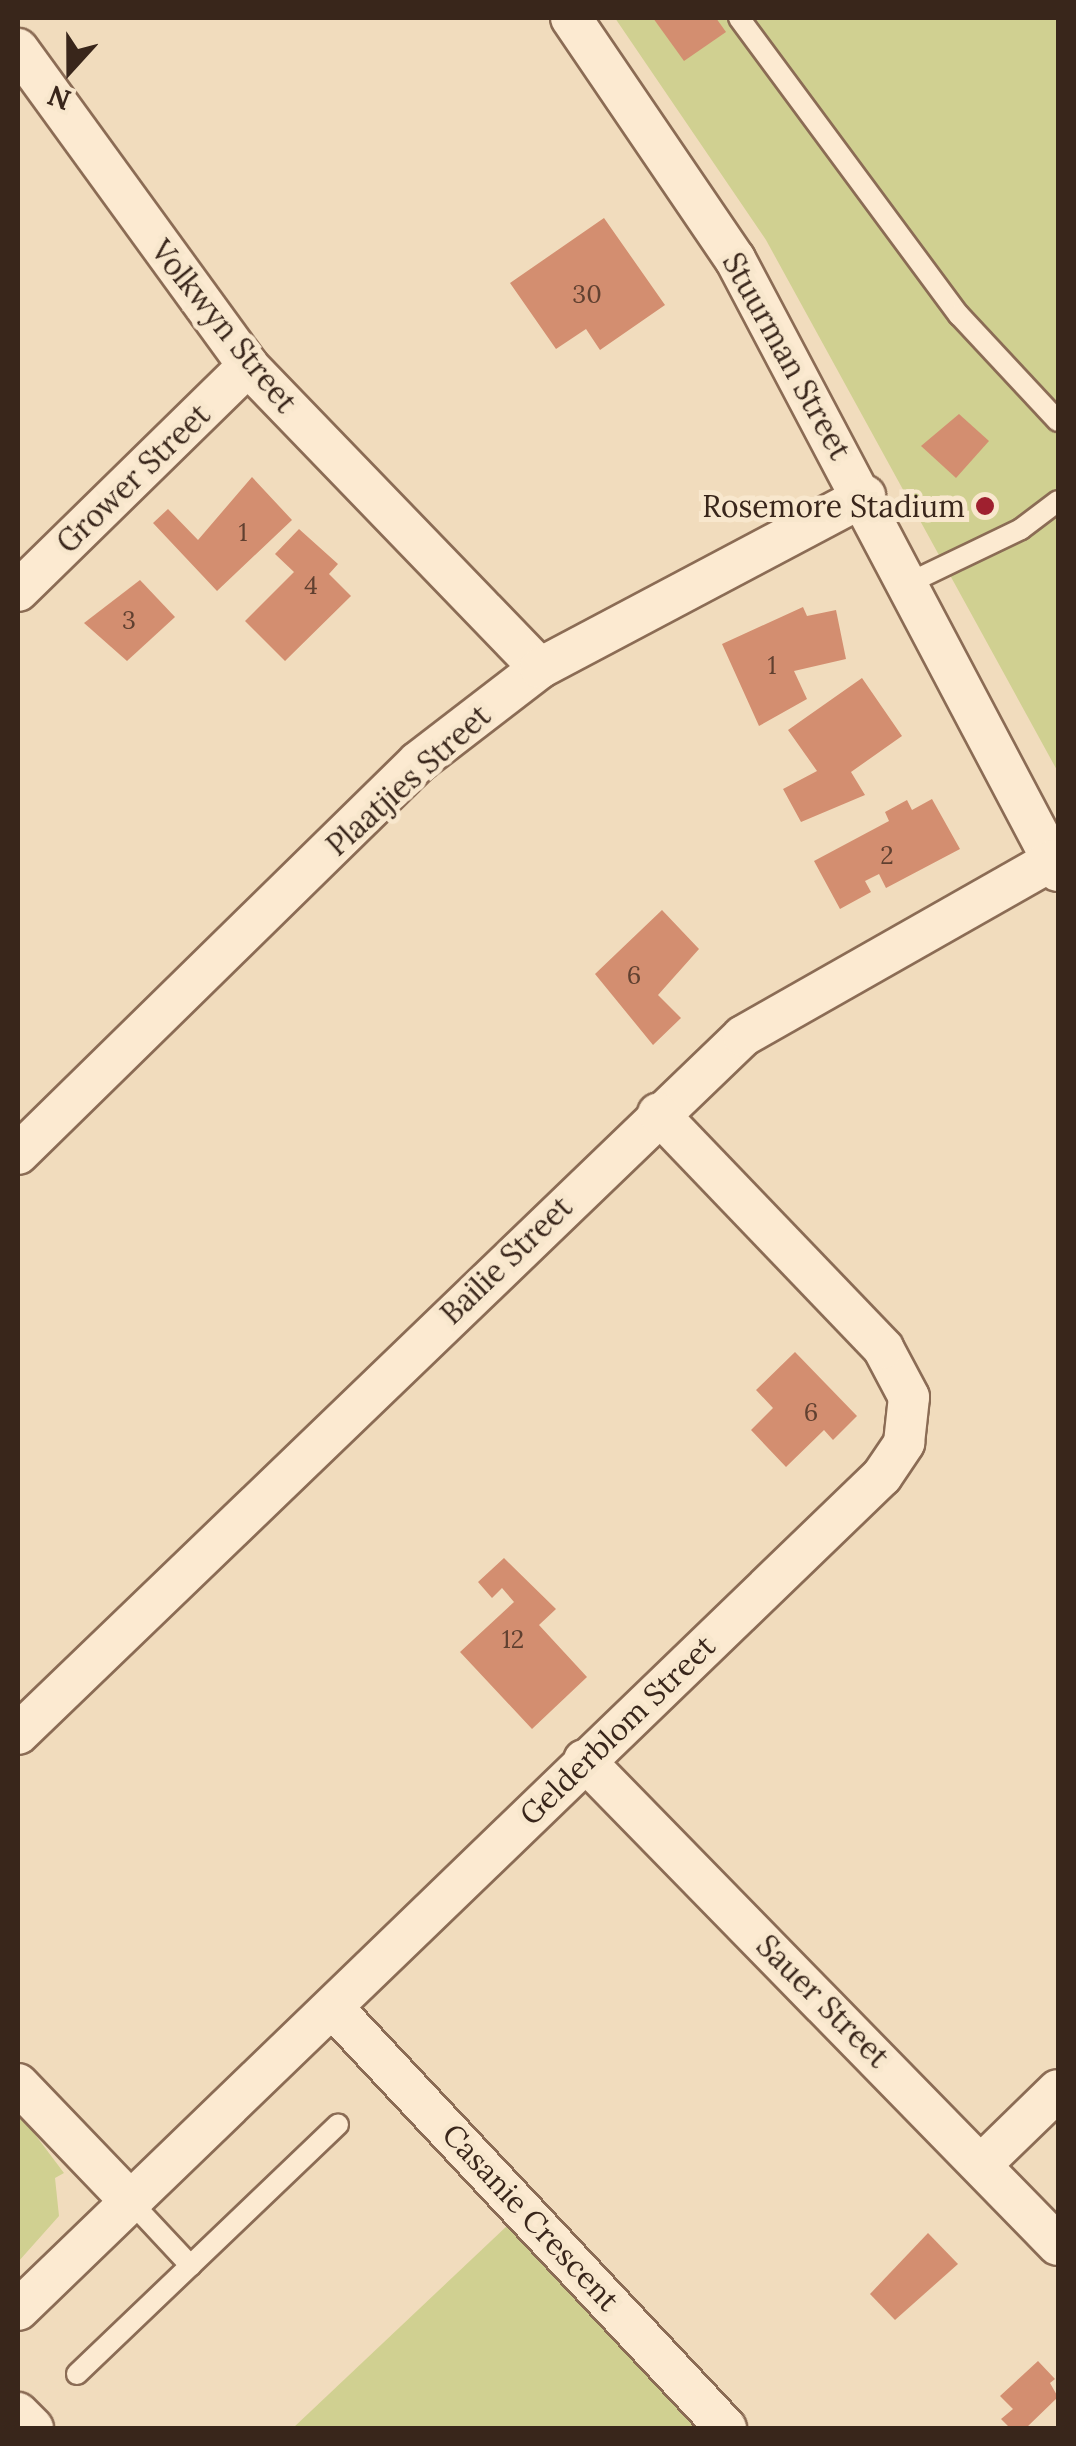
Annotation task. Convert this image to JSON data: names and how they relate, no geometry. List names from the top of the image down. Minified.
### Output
{"streets":{"street":["Volkwyn Street","Stuurman Street","Grower Street","Plaatjies Street","Bailie Street","Gelderblom Street","Sauer Street","Casanie Crescent"]},"crossings":[["Volkwyn Street","Grower Street"],["Volkwyn Street","Plaatjies Street"],["Stuurman Street","Plaatjies Street"],["Stuurman Street","Bailie Street"],["Bailie Street","Gelderblom Street"],["Gelderblom Street","Sauer Street"],["Gelderblom Street","Casanie Crescent"]],"places":["Rosemore Stadium"],"house_numbers":["30","1","4","3","1","2","6","6","12"],"north":"bottom"}
